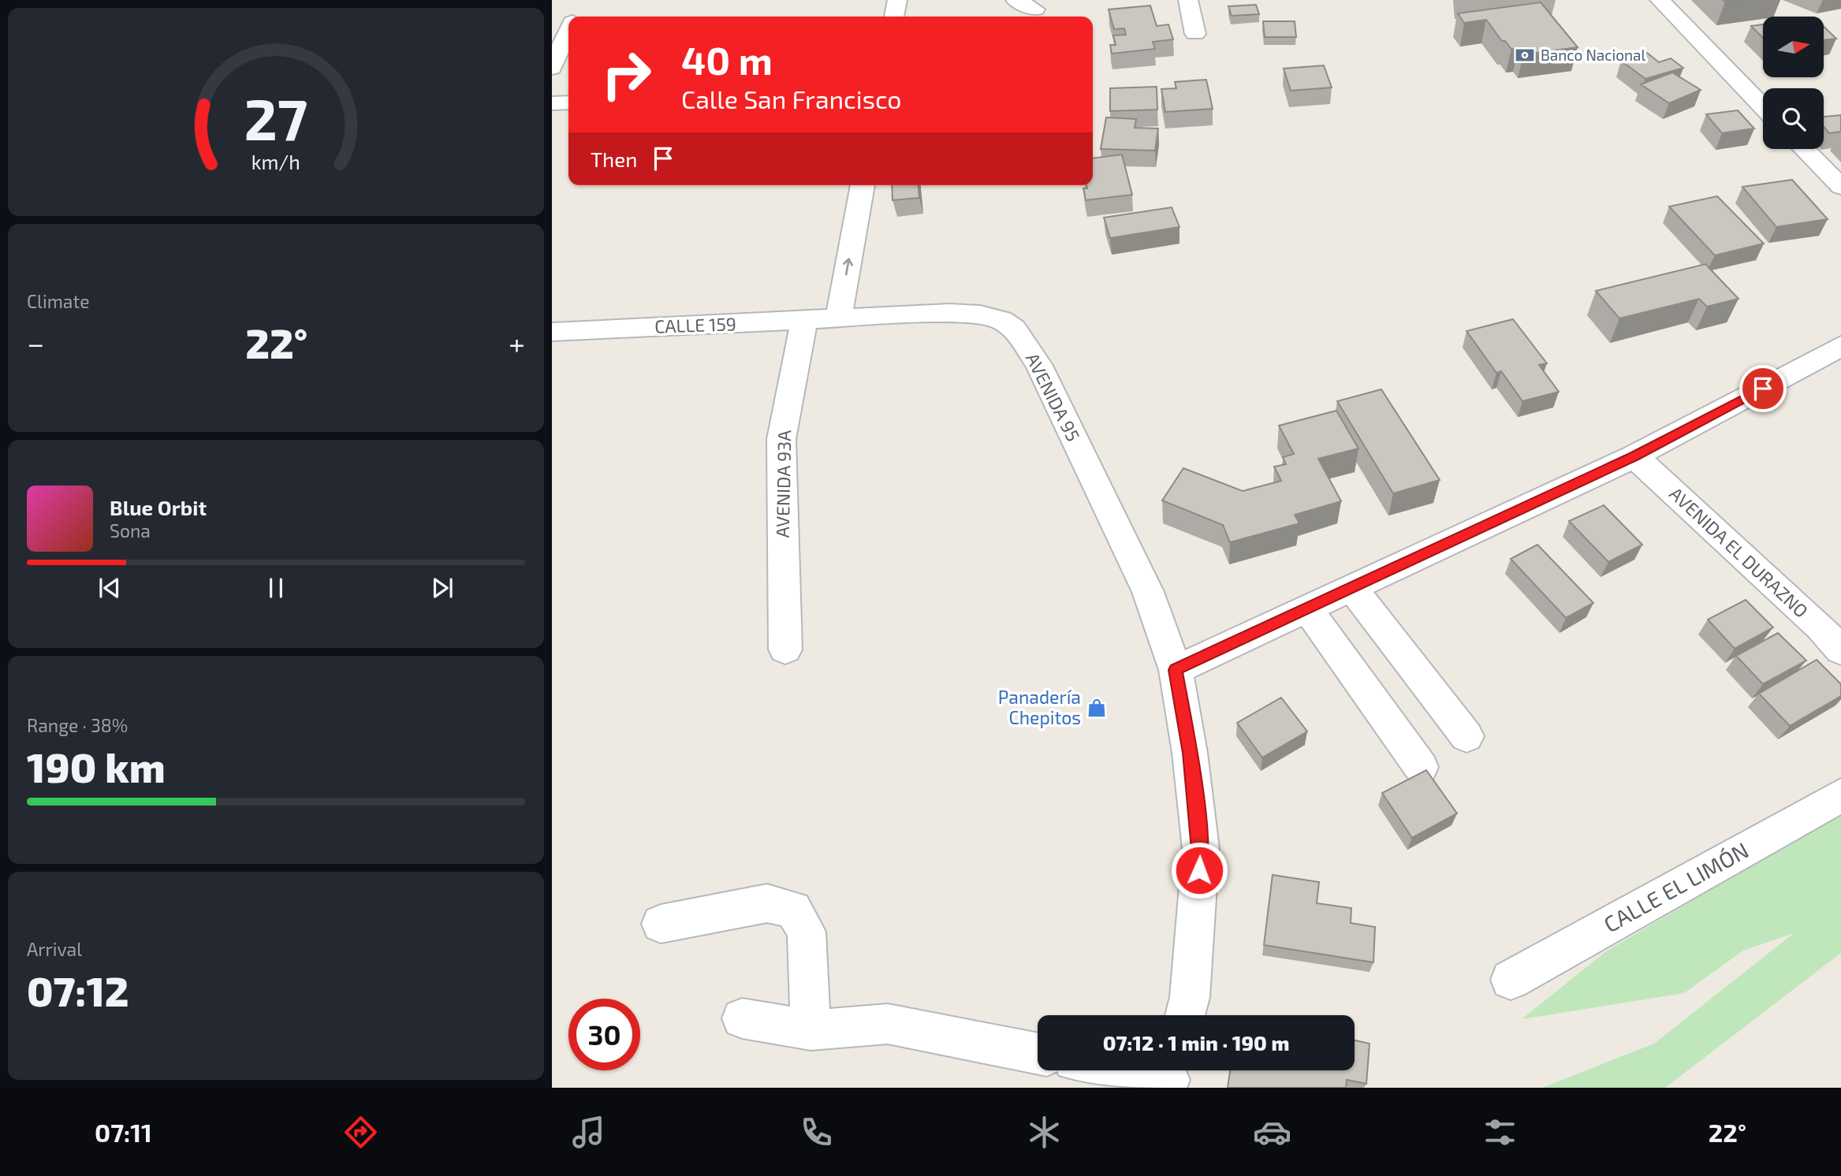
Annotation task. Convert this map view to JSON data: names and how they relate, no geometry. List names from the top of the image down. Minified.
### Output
{"streets":{"street":["CALLE 159","AVENIDA 95","AVENIDA 93A","AVENIDA EL DURAZNO","CALLE EL LIMÓN"]},"crossings":[["CALLE 159","AVENIDA 95"],["CALLE 159","AVENIDA 93A"]],"places":{"bank":["Banco Nacional"],"shop":["Panadería Chepitos"]},"north":"right","page":{"turn":["40 m","Calle San Francisco"],"then":"Then","tile":["Climate",["Range · 38%","190 km"],["Arrival","07:12"]],"heat":["−","22°","+"],"song":["Blue Orbit","Sona"],"limit":"30","trip":"07:12 · 1 min · 190 m","tabs":["07:11","22°"],"gauge":["27","km/h"]}}
